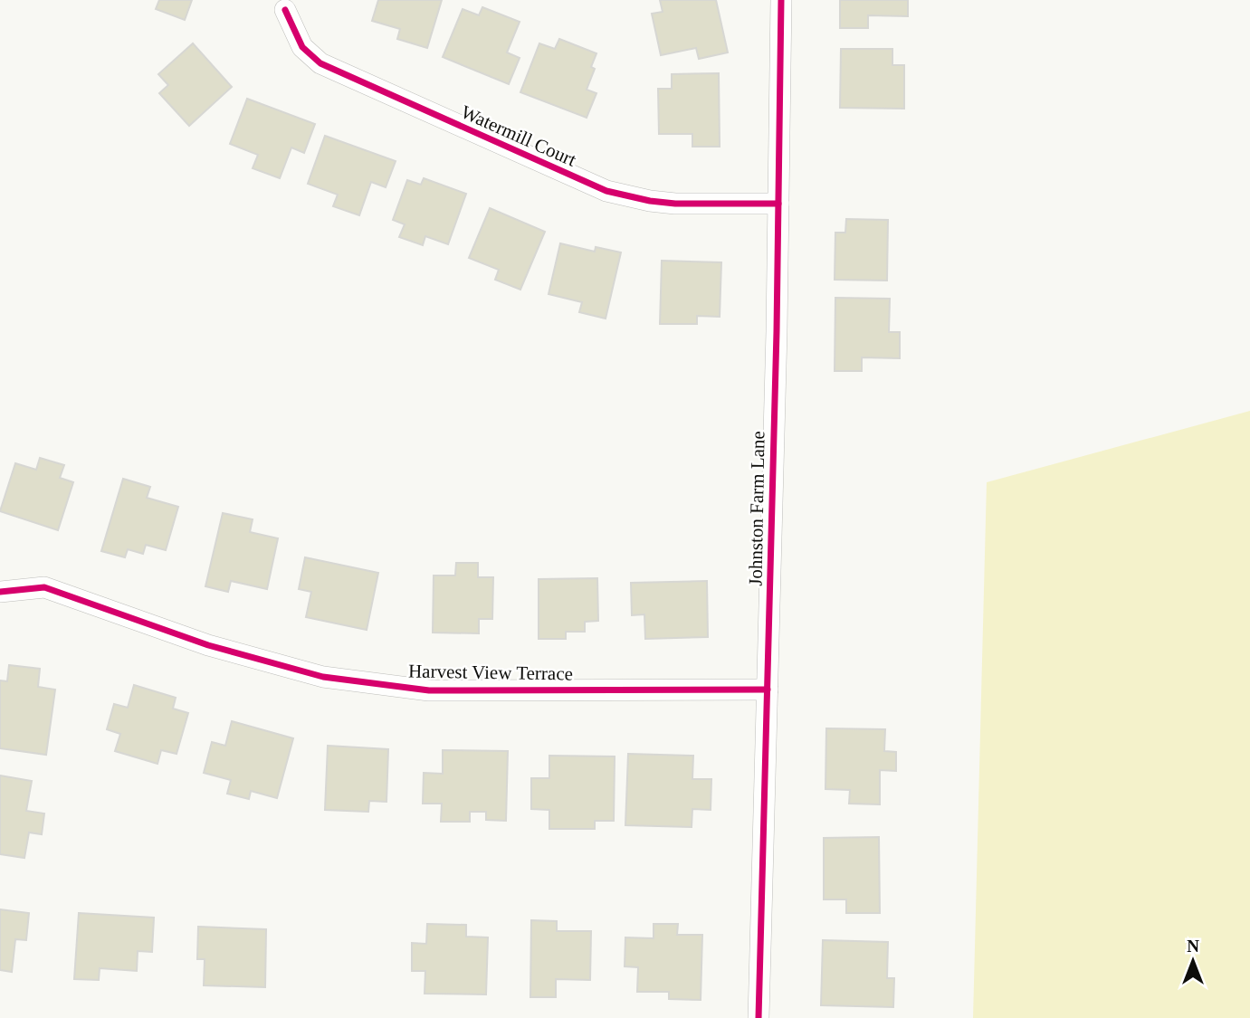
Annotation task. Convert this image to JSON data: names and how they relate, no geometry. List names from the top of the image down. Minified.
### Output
{"streets":{"street":["Watermill Court","Johnston Farm Lane","Harvest View Terrace"]},"crossings":[["Watermill Court","Johnston Farm Lane"],["Johnston Farm Lane","Harvest View Terrace"]],"north":"top"}
